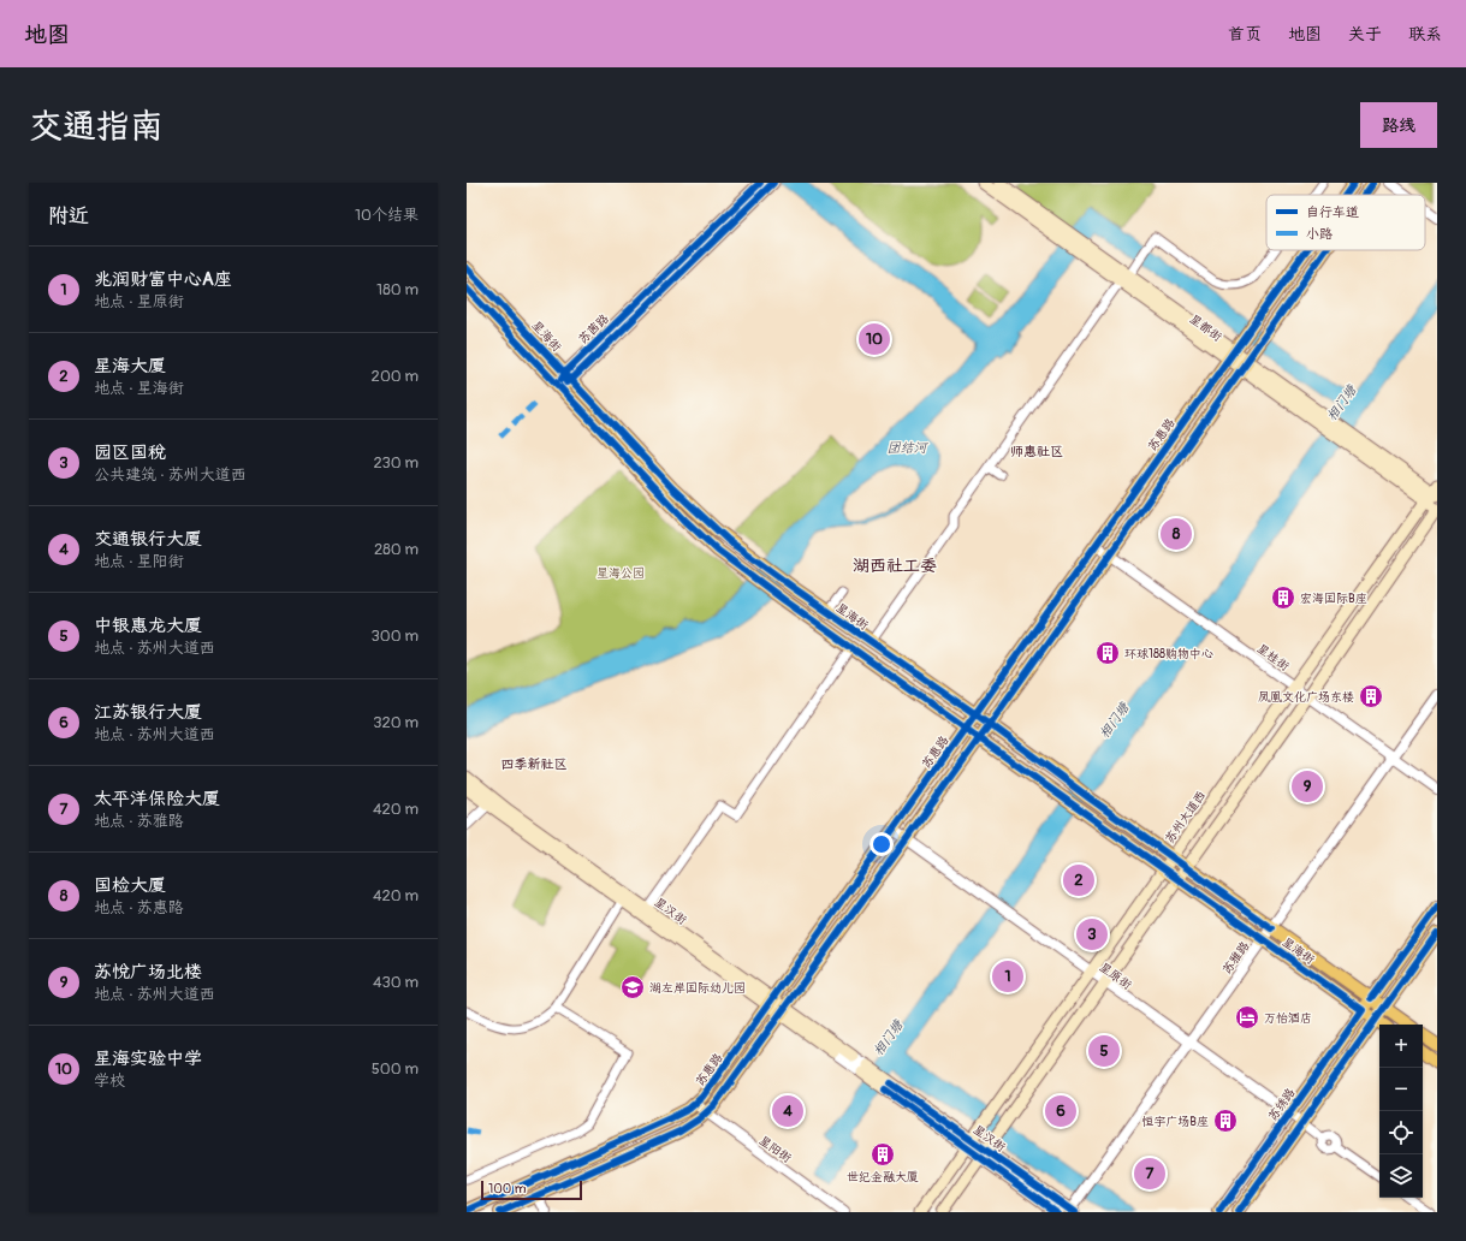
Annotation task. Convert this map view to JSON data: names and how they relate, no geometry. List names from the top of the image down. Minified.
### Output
{"streets":{"main road":["星都街","苏茜路","星海街","苏惠路","苏州大道西","星汉街","苏绣路"],"street":["星桂街","苏雅路","星原街","星阳街"]},"crossings":[["星都街","苏惠路"],["星都街","苏州大道西"],["苏茜路","星海街"],["星海街","苏惠路"],["星海街","苏州大道西"],["星海街","苏雅路"],["星海街","苏绣路"],["苏惠路","星桂街"],["苏惠路","星汉街"],["苏惠路","星原街"],["苏惠路","星阳街"],["星桂街","苏州大道西"],["星桂街","苏雅路"],["苏州大道西","星汉街"],["苏州大道西","星原街"],["星汉街","苏雅路"],["苏雅路","星原街"],["星原街","苏绣路"]],"districts":["师惠社区","湖西社工委","四季新社区"],"water":["相门塘","团结河"],"parks":["星海公园"],"places":{"building":["宏海国际B座","环球188购物中心","凤凰文化广场东楼","恒宇广场B座","世纪金融大厦"],"school or university":["湖左岸国际幼儿园"],"hotel":["万怡酒店"]},"legend":["自行车道","小路"],"scale_bar":"100 m","page":{"header":"地图","nav":["首页","地图","关于","联系"],"title":"交通指南","buttons":"路线","heading":["附近","10个结果"],"list":[{"mark":"1","name":"兆润财富中心A座","note":"地点 · 星原街","value":"180 m"},{"mark":"2","name":"星海大厦","note":"地点 · 星海街","value":"200 m"},{"mark":"3","name":"园区国税","note":"公共建筑 · 苏州大道西","value":"230 m"},{"mark":"4","name":"交通银行大厦","note":"地点 · 星阳街","value":"280 m"},{"mark":"5","name":"中银惠龙大厦","note":"地点 · 苏州大道西","value":"300 m"},{"mark":"6","name":"江苏银行大厦","note":"地点 · 苏州大道西","value":"320 m"},{"mark":"7","name":"太平洋保险大厦","note":"地点 · 苏雅路","value":"420 m"},{"mark":"8","name":"国检大厦","note":"地点 · 苏惠路","value":"420 m"},{"mark":"9","name":"苏悦广场北楼","note":"地点 · 苏州大道西","value":"430 m"},{"mark":"10","name":"星海实验中学","note":"学校","value":"500 m"}],"pins":["10","8","9","2","3","1","5","4","6","7"],"map_buttons":["+","−"],"scale":"100 m"}}
